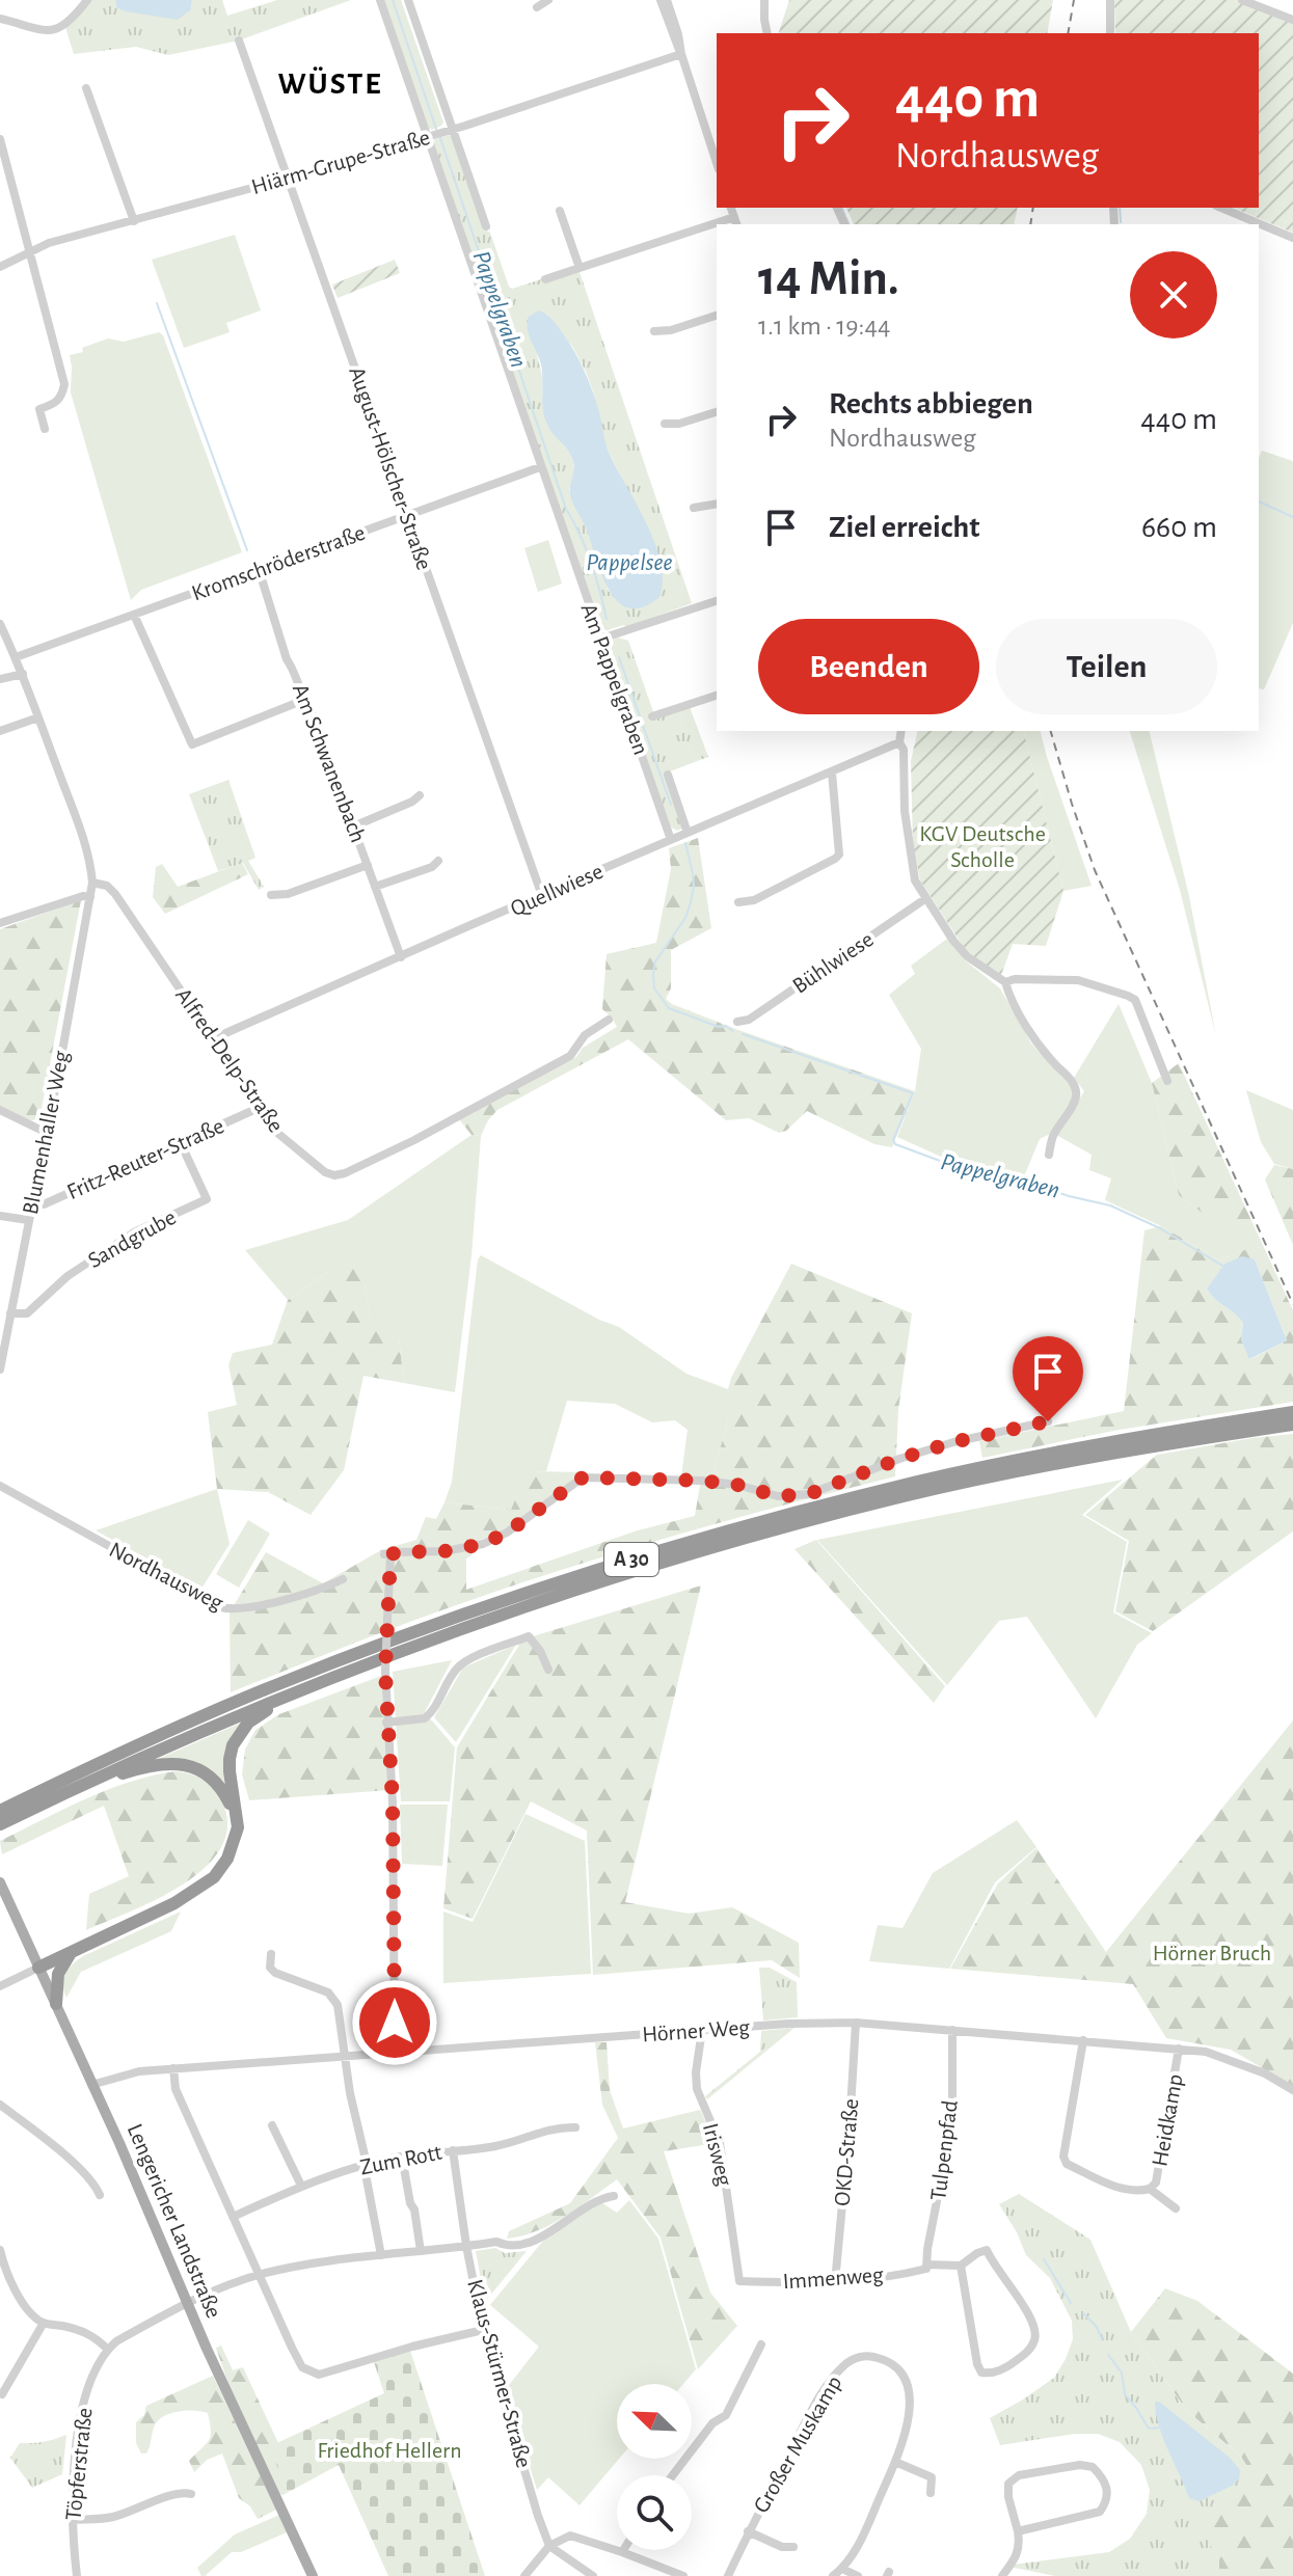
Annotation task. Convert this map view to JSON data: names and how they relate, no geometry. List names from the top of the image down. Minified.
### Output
{"streets":{"highway":["A 30"],"main road":["Lengericher Landstraße"],"street":["Hiärm-Grupe-Straße","August-Hölscher-Straße","Kromschröderstraße","Am Pappelgraben","Am Schwanenbach","Quellwiese","Bühlwiese","Alfred-Delp-Straße","Blumenhaller Weg","Fritz-Reuter-Straße","Sandgrube","Nordhausweg","Hörner Weg","Heidkamp","Tulpenpfad","OKD-Straße","Irisweg","Zum Rott","Immenweg","Klaus-Stürmer-Straße","Großer Muskamp","Töpferstraße"]},"crossings":[["Hiärm-Grupe-Straße","August-Hölscher-Straße"],["Hiärm-Grupe-Straße","Am Pappelgraben"],["August-Hölscher-Straße","Kromschröderstraße"],["August-Hölscher-Straße","Quellwiese"],["Kromschröderstraße","Am Pappelgraben"],["Kromschröderstraße","Am Schwanenbach"],["Kromschröderstraße","Blumenhaller Weg"],["Am Pappelgraben","Quellwiese"],["Am Schwanenbach","Quellwiese"],["Quellwiese","Alfred-Delp-Straße"],["Alfred-Delp-Straße","Blumenhaller Weg"],["Alfred-Delp-Straße","Fritz-Reuter-Straße"],["Blumenhaller Weg","Fritz-Reuter-Straße"],["Blumenhaller Weg","Sandgrube"],["Fritz-Reuter-Straße","Sandgrube"],["Hörner Weg","Heidkamp"],["Hörner Weg","Tulpenpfad"],["Hörner Weg","OKD-Straße"],["Hörner Weg","Irisweg"],["Hörner Weg","Lengericher Landstraße"],["Tulpenpfad","Immenweg"],["OKD-Straße","Immenweg"],["Irisweg","Immenweg"],["Zum Rott","Klaus-Stürmer-Straße"],["Lengericher Landstraße","Töpferstraße"],["Klaus-Stürmer-Straße","Töpferstraße"]],"districts":["WÜSTE"],"water":["Pappelgraben","Pappelsee"],"parks":["KGV Deutsche Scholle","Hörner Bruch","Friedhof Hellern"],"north":"top left","page":{"turn":["440 m","Nordhausweg"],"heading":["14 Min.","1.1 km · 19:44"],"list":[{"name":"Rechts abbiegen","note":"Nordhausweg","value":"440 m"},{"name":"Ziel erreicht","value":"660 m"}],"buttons":["Beenden","Teilen"]}}
